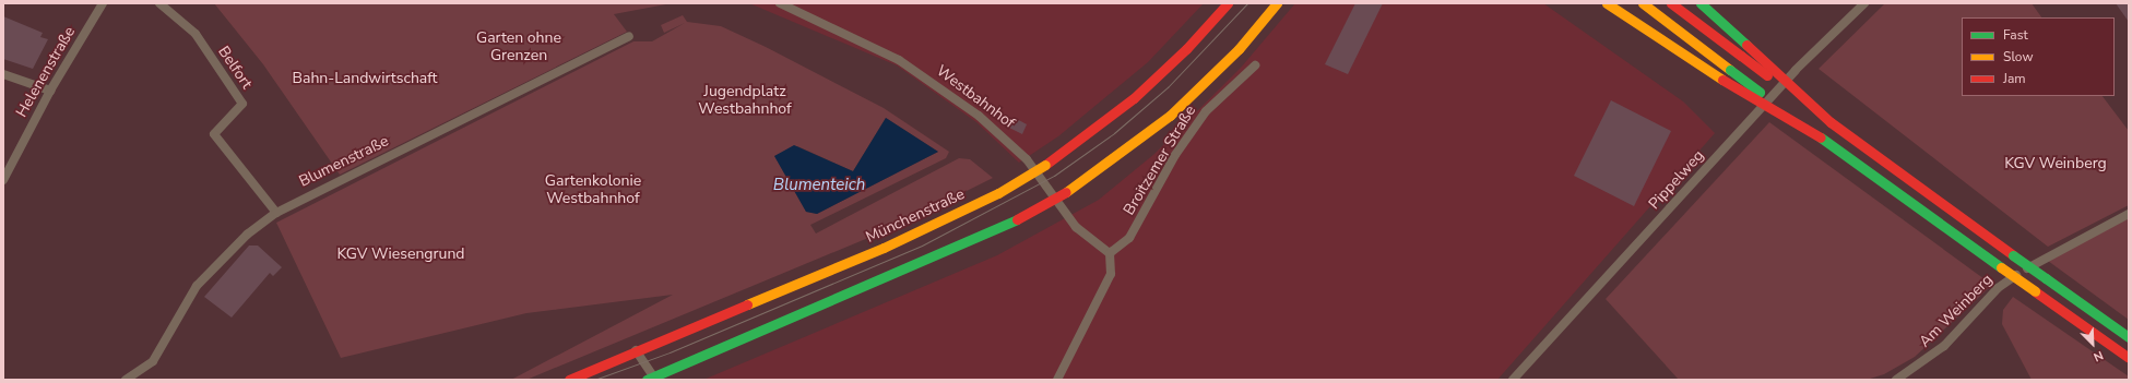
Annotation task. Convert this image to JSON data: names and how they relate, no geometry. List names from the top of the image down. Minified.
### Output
{"streets":{"main road":["Münchenstraße"],"street":["Belfort","Helenenstraße","Westbahnhof","Broitzemer Straße","Blumenstraße","Pippelweg","Am Weinberg"]},"crossings":[["Belfort","Blumenstraße"],["Westbahnhof","Broitzemer Straße"]],"water":["Blumenteich"],"parks":["Garten ohne Grenzen","Bahn-Landwirtschaft","Jugendplatz Westbahnhof","KGV Weinberg","Gartenkolonie Westbahnhof","KGV Wiesengrund"],"legend":["Fast","Slow","Jam"],"north":"bottom right"}
